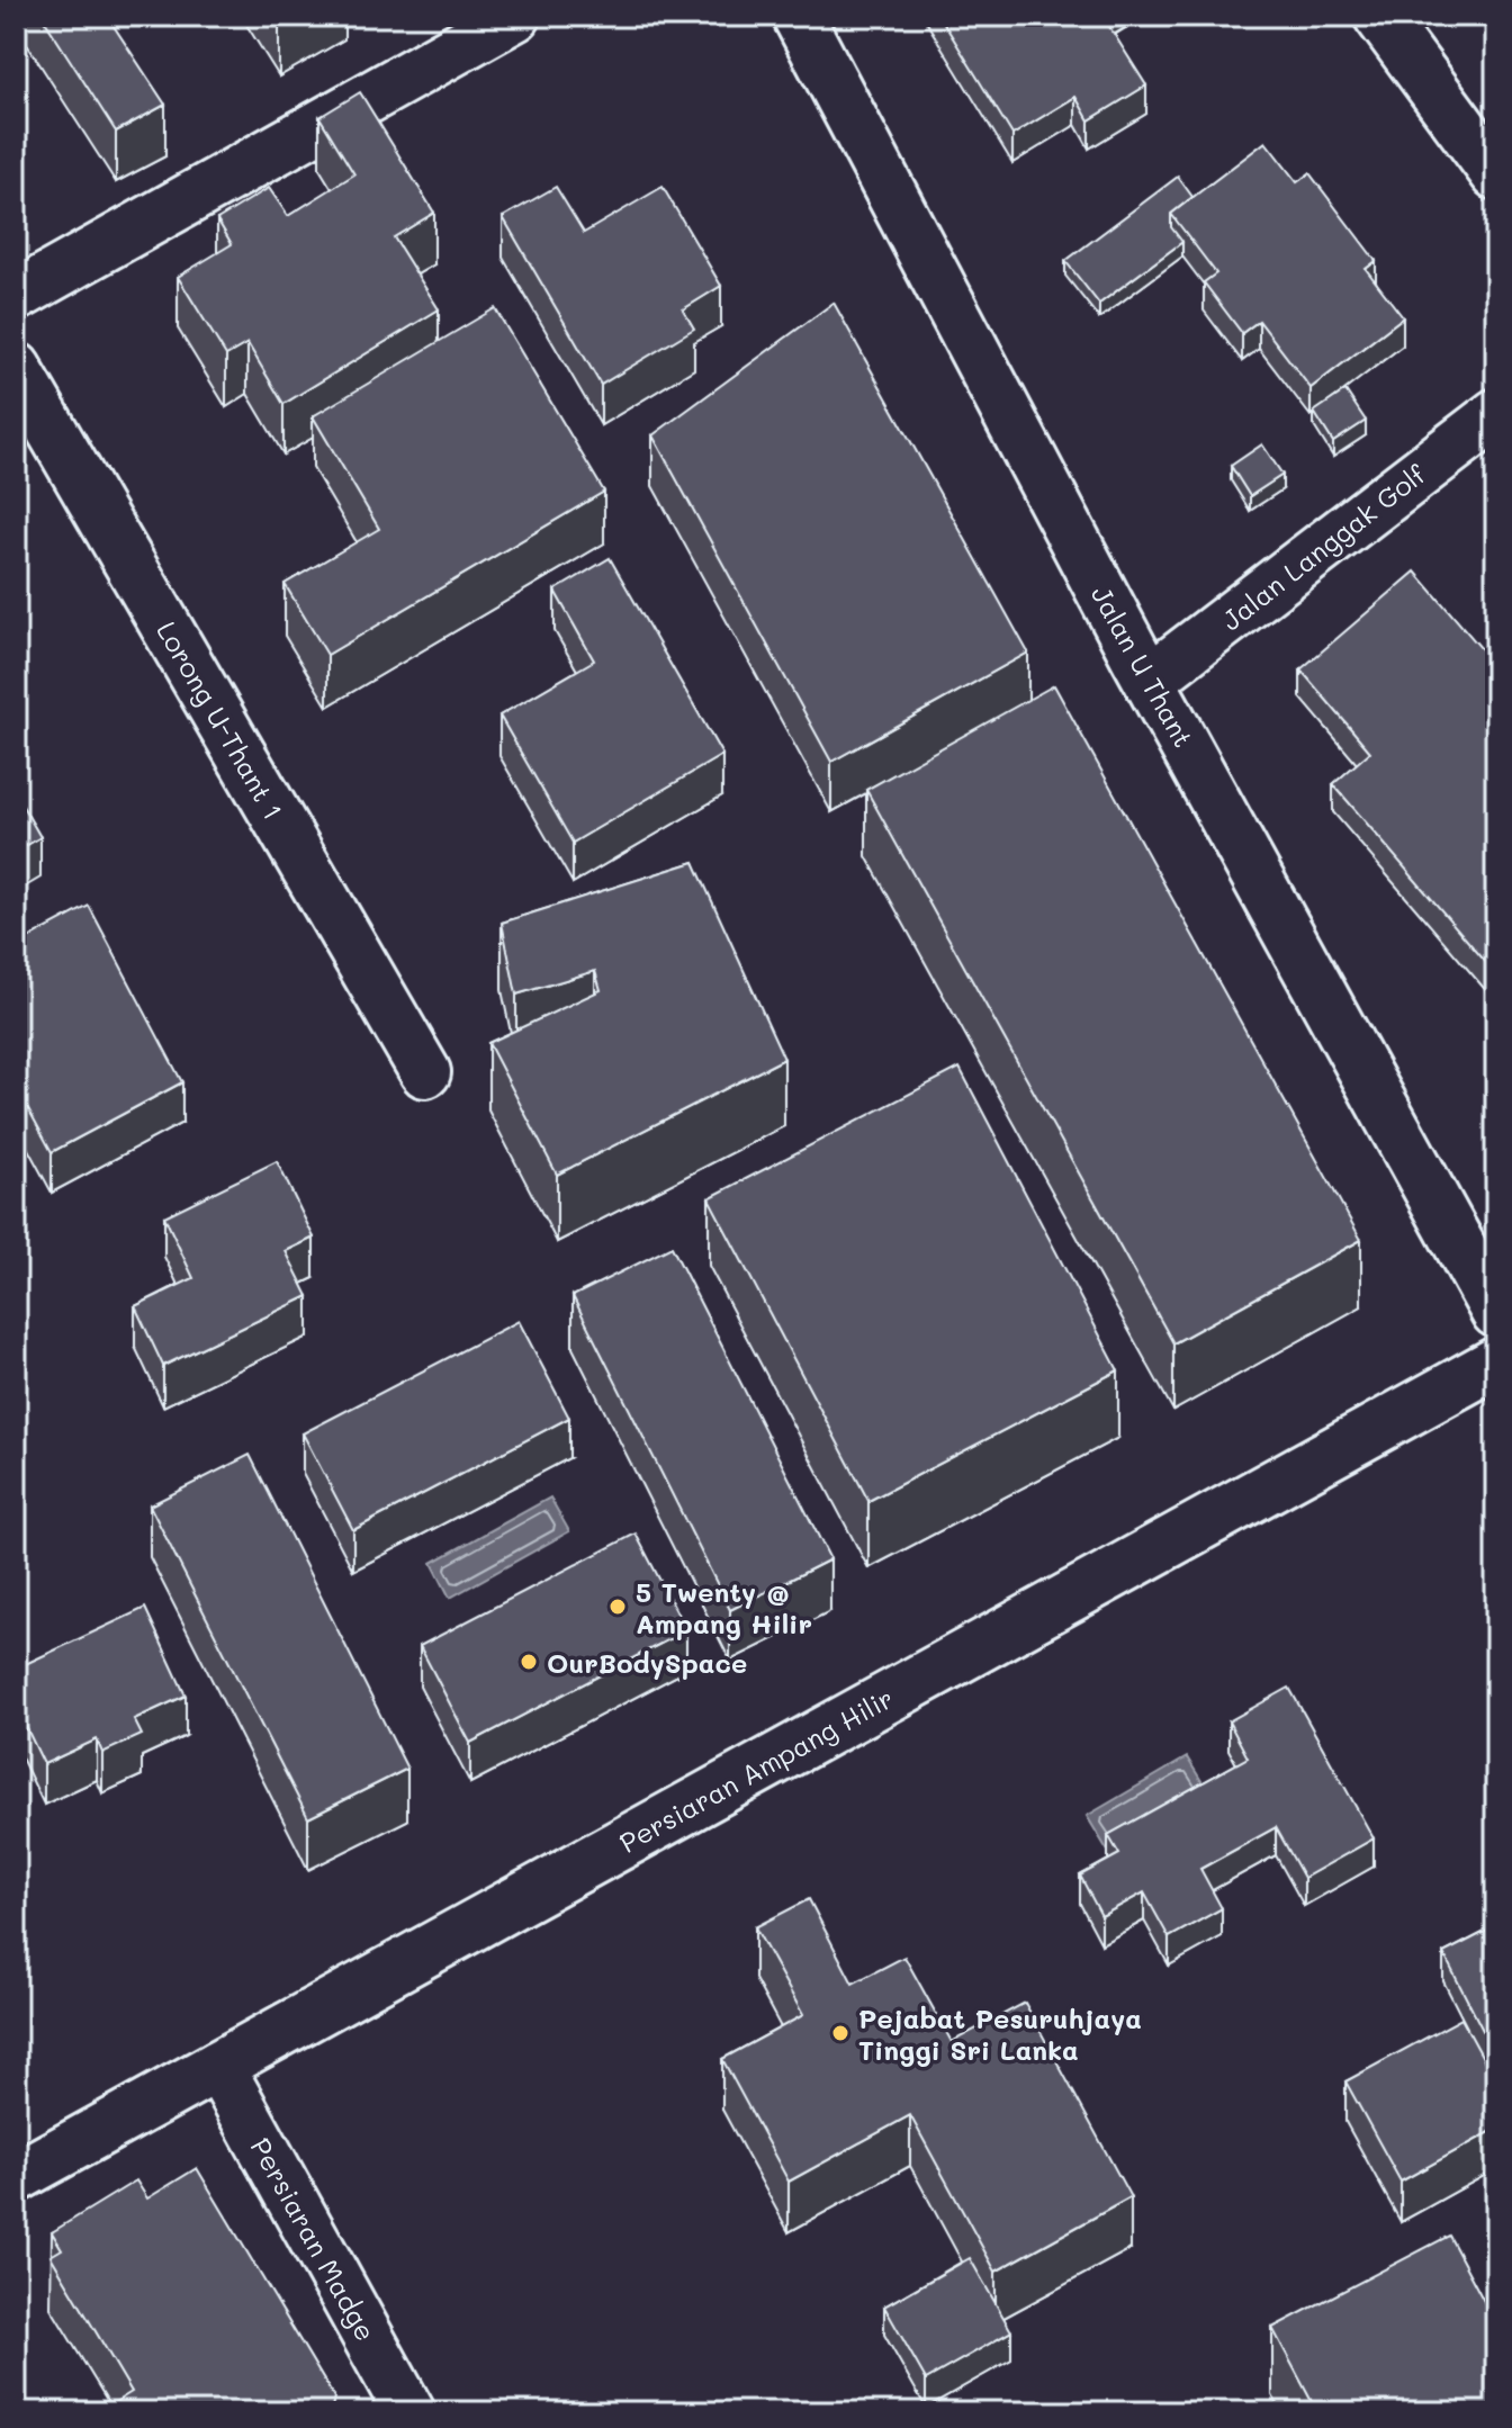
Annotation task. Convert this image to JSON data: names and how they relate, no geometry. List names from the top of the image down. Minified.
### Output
{"streets":{"street":["Jalan Langgak Golf","Jalan U Thant","Lorong U-Thant 1","Persiaran Ampang Hilir","Persiaran Madge"]},"crossings":[["Jalan Langgak Golf","Jalan U Thant"],["Persiaran Ampang Hilir","Persiaran Madge"]],"places":["5 Twenty @ Ampang Hilir","OurBodySpace","Pejabat Pesuruhjaya Tinggi Sri Lanka"]}
